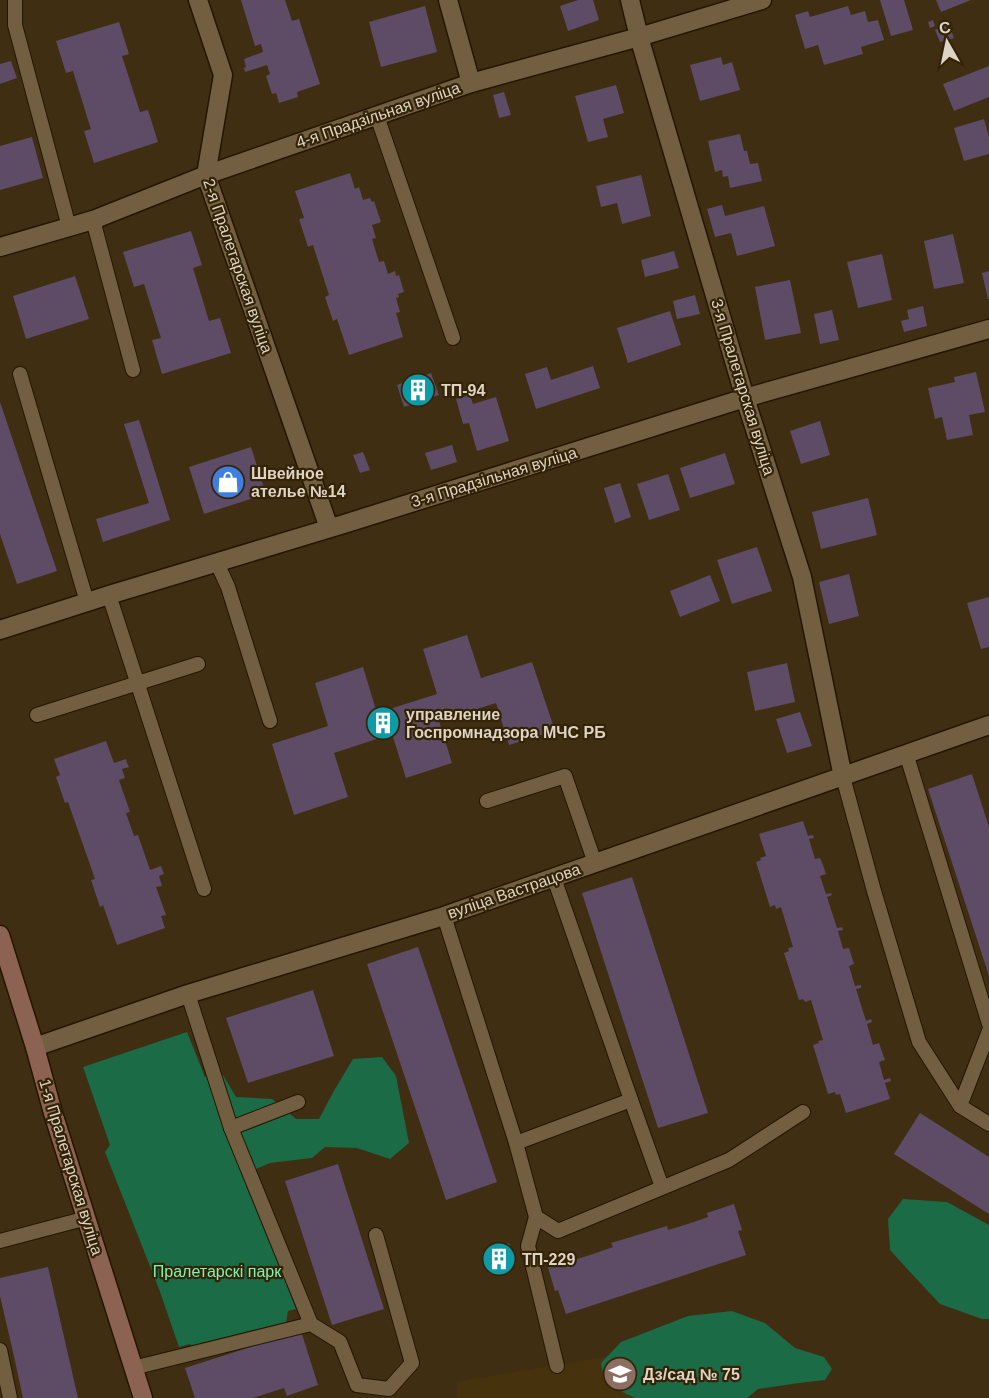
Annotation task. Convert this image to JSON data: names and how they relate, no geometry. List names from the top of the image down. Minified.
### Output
{"streets":{"main road":["1-я Пралетарская вуліца"],"street":["4-я Прадзільная вуліца","2-я Пралетарская вуліца","3-я Пралетарская вуліца","3-я Прадзільная вуліца","вуліца Вастрацова"]},"crossings":[["4-я Прадзільная вуліца","2-я Пралетарская вуліца"],["4-я Прадзільная вуліца","3-я Пралетарская вуліца"],["2-я Пралетарская вуліца","3-я Прадзільная вуліца"],["3-я Пралетарская вуліца","3-я Прадзільная вуліца"],["3-я Пралетарская вуліца","вуліца Вастрацова"],["вуліца Вастрацова","1-я Пралетарская вуліца"]],"parks":["Пралетарскі парк"],"places":{"building":["ТП-94","управление Госпромнадзора МЧС РБ","ТП-229"],"shop":["Швейное ателье №14"],"school or university":["Дз/сад № 75"]},"north":"top"}
